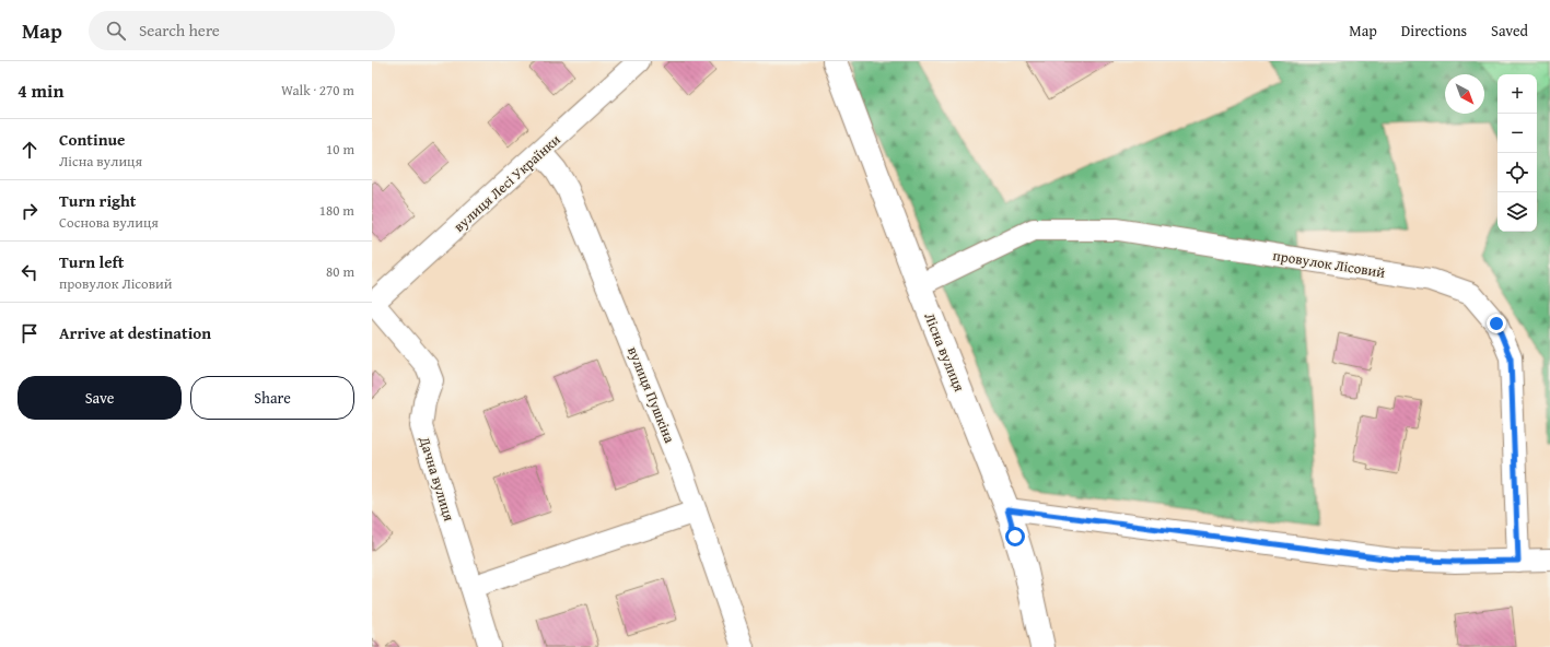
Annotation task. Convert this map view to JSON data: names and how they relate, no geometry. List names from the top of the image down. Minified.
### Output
{"streets":{"main road":["Лісна вулиця"],"street":["вулиця Лесі Українки","провулок Лісовий","вулиця Пушкіна","Дачна вулиця"]},"crossings":[["вулиця Лесі Українки","вулиця Пушкіна"],["вулиця Лесі Українки","Дачна вулиця"],["провулок Лісовий","Лісна вулиця"]],"north":"bottom right","page":{"header":"Map","search":"Search here","nav":["Map","Directions","Saved"],"heading":["4 min","Walk · 270 m"],"map_buttons":["+","−"],"list":[["Continue","Лісна вулиця","10 m"],["Turn right","Соснова вулиця","180 m"],["Turn left","провулок Лісовий","80 m"],"Arrive at destination"],"buttons":["Save","Share"]}}
